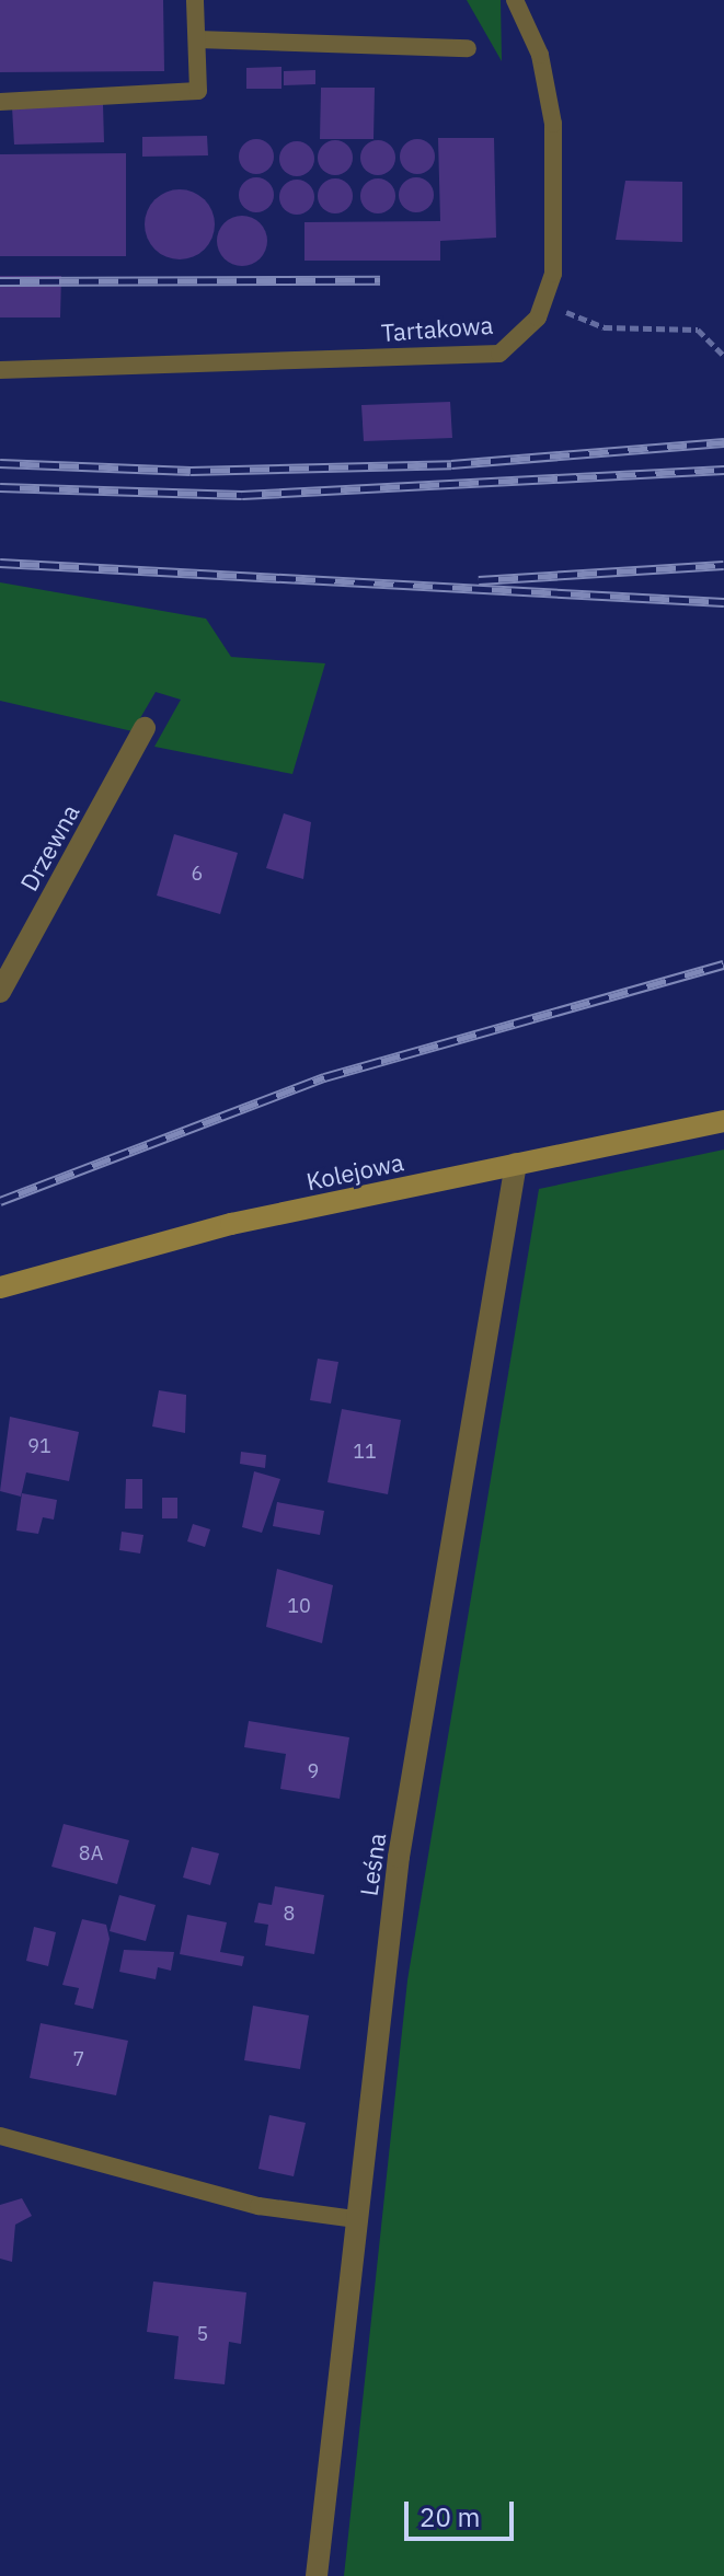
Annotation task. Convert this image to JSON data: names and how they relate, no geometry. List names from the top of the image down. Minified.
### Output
{"streets":{"street":["Drzewna","Kolejowa","Leśna"],"lane":["Tartakowa"]},"crossings":[["Kolejowa","Leśna"]],"house_numbers":["6","91","11","10","9","8A","8","7","5"],"scale_bar":"20 m"}
